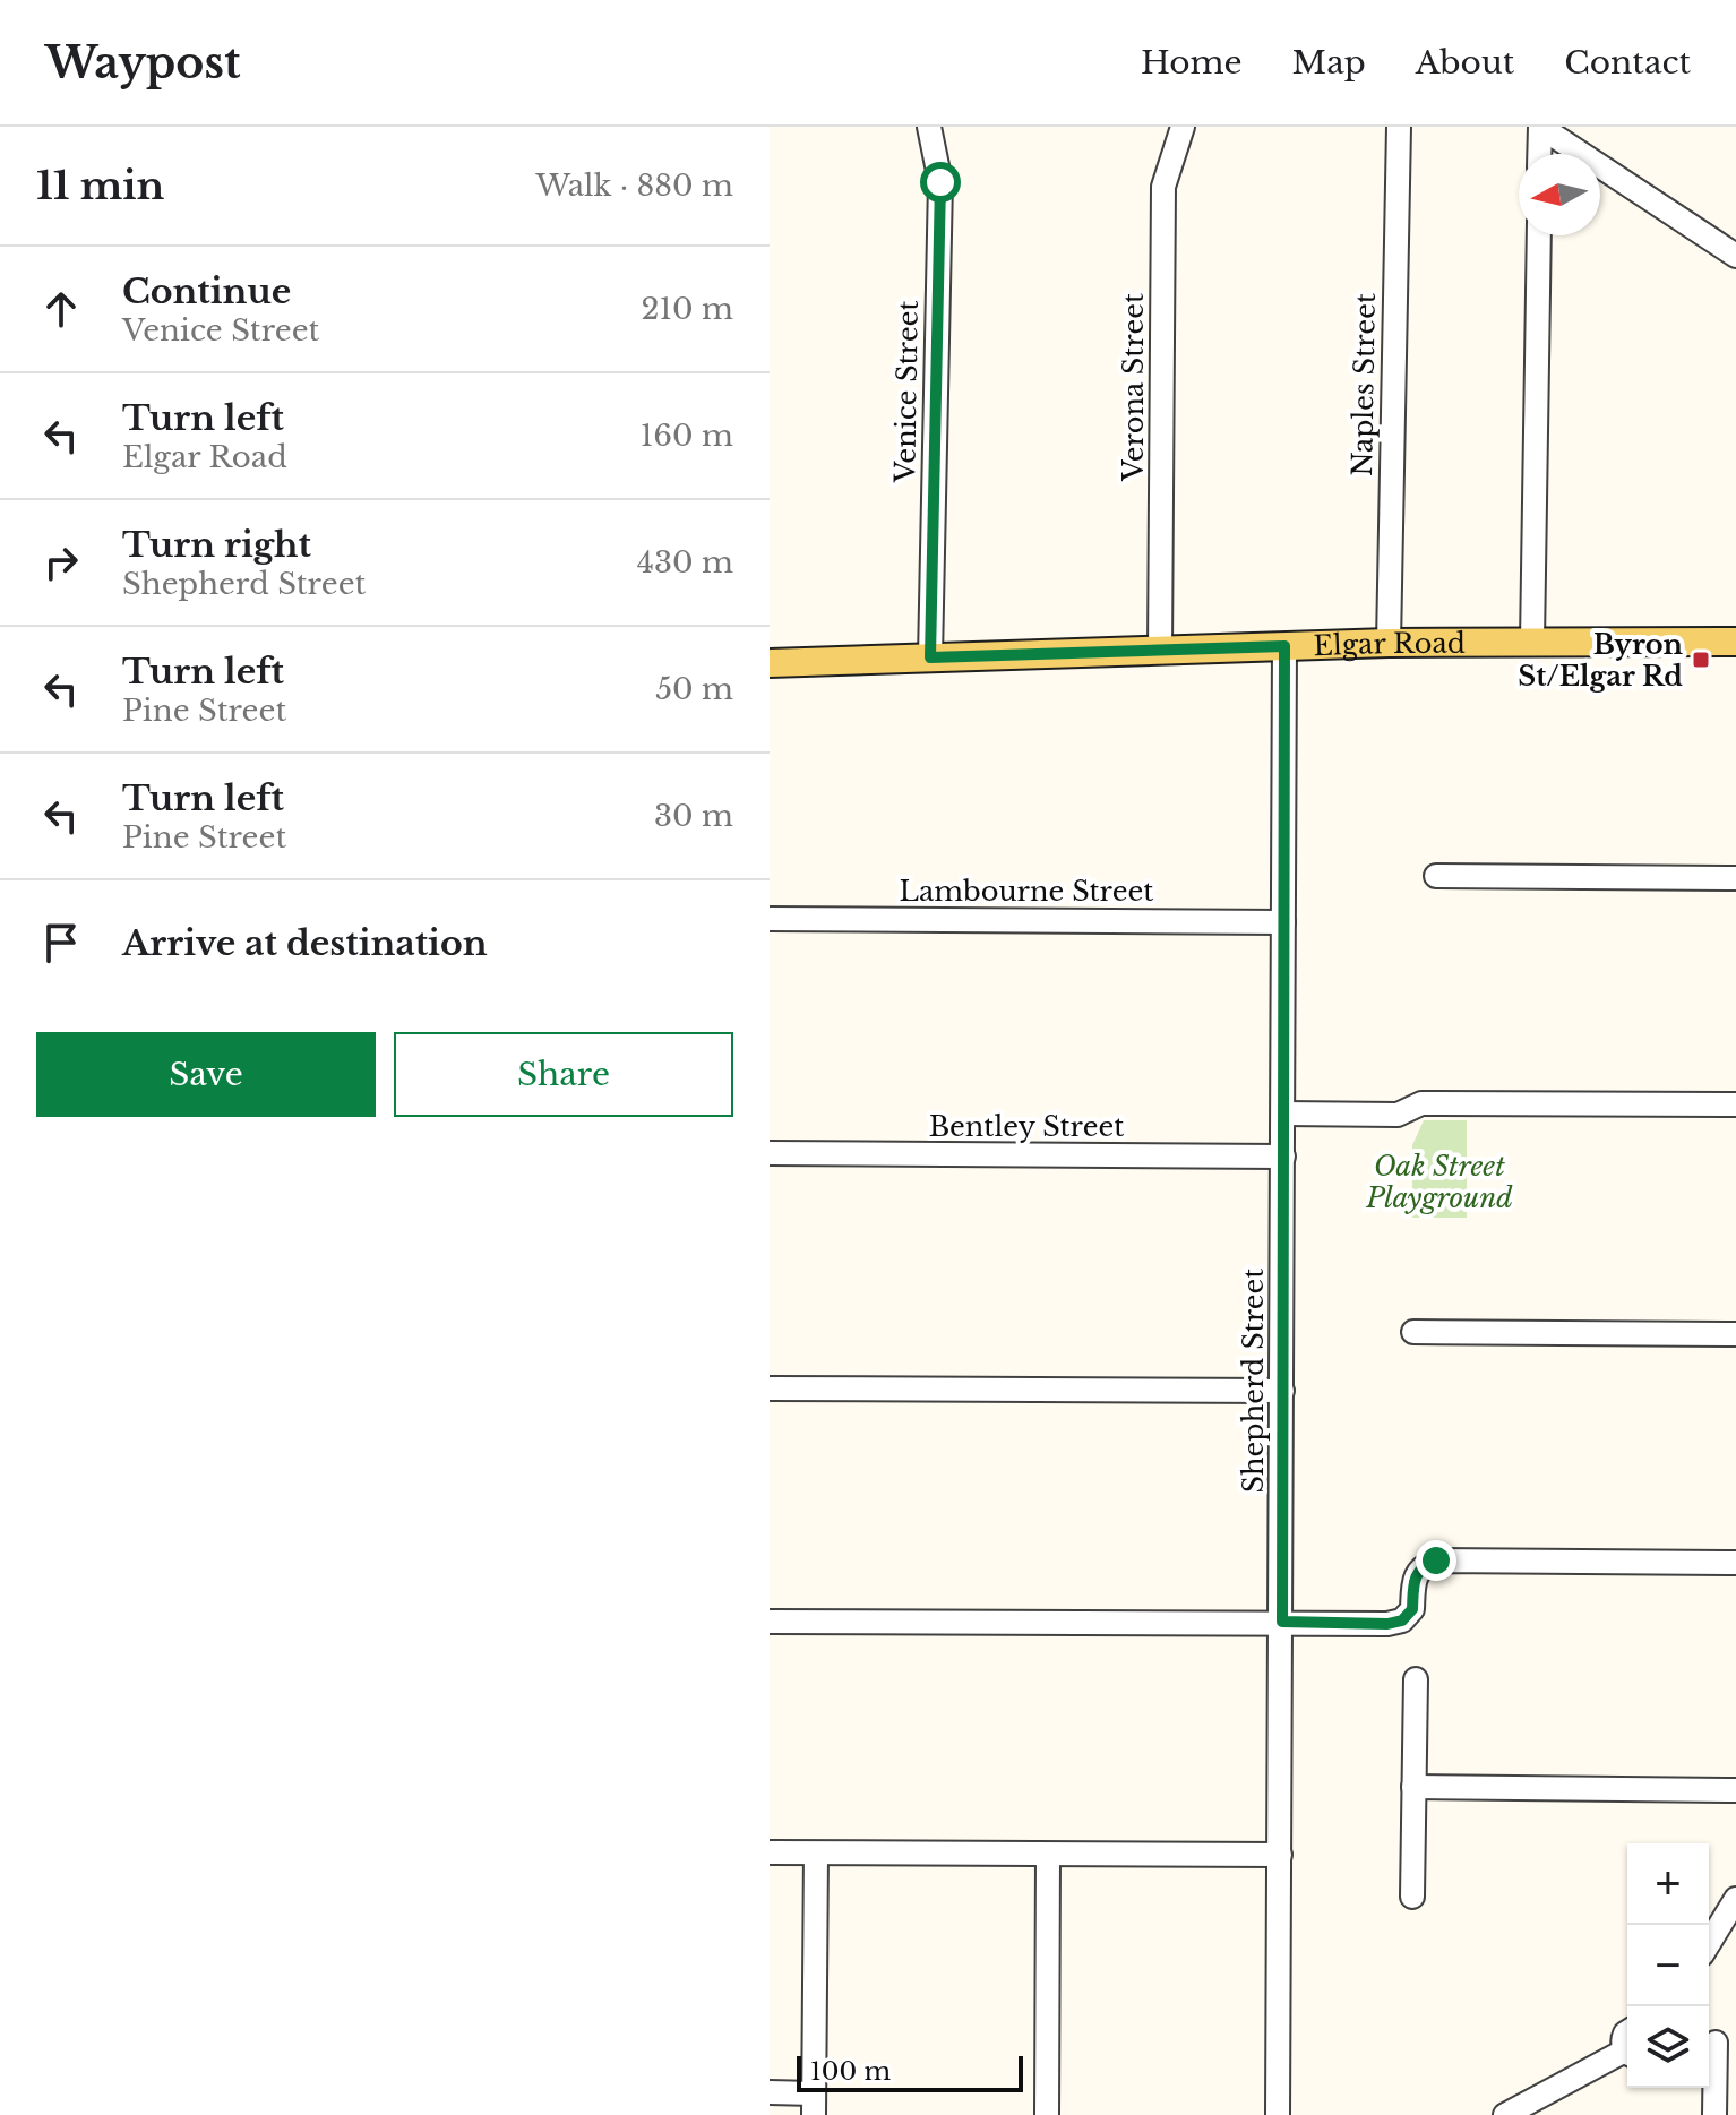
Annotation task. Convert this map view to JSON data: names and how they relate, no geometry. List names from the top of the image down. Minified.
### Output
{"streets":{"main road":["Elgar Road"],"street":["Naples Street","Verona Street","Venice Street","Lambourne Street","Bentley Street","Shepherd Street"]},"crossings":[["Naples Street","Elgar Road"],["Verona Street","Elgar Road"],["Venice Street","Elgar Road"],["Elgar Road","Shepherd Street"],["Lambourne Street","Shepherd Street"],["Bentley Street","Shepherd Street"]],"parks":["Oak Street Playground"],"places":{"transit":["Byron St/Elgar Rd"]},"scale_bar":"100 m","north":"left","page":{"header":"Waypost","nav":["Home","Map","About","Contact"],"heading":["11 min","Walk · 880 m"],"list":[["Continue","Venice Street","210 m"],["Turn left","Elgar Road","160 m"],["Turn right","Shepherd Street","430 m"],["Turn left","Pine Street","50 m"],["Turn left","Pine Street","30 m"],"Arrive at destination"],"buttons":["Save","Share"],"map_buttons":["+","−"],"scale":"100 m"}}
